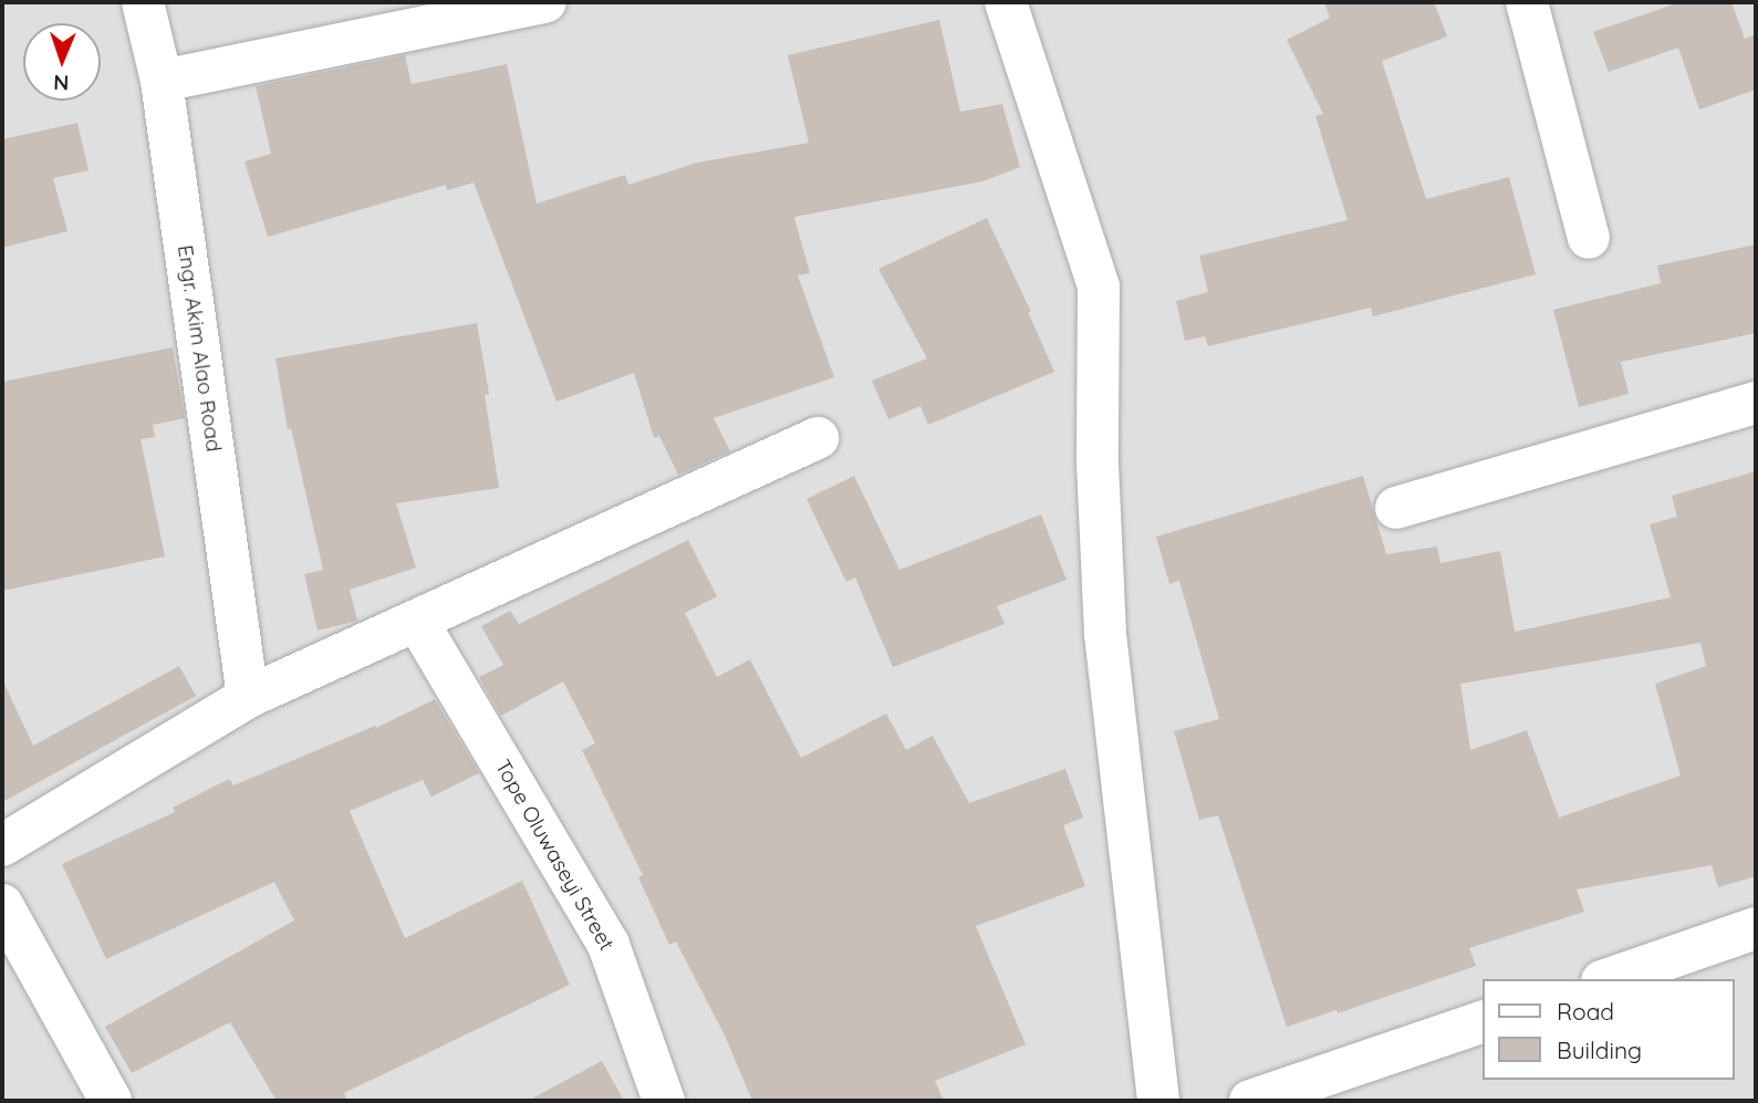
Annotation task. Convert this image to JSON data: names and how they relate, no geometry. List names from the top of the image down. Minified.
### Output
{"streets":{"street":["Engr. Akim Alao Road","Tope Oluwaseyi Street"]},"legend":["Road","Building"],"north":"bottom"}
